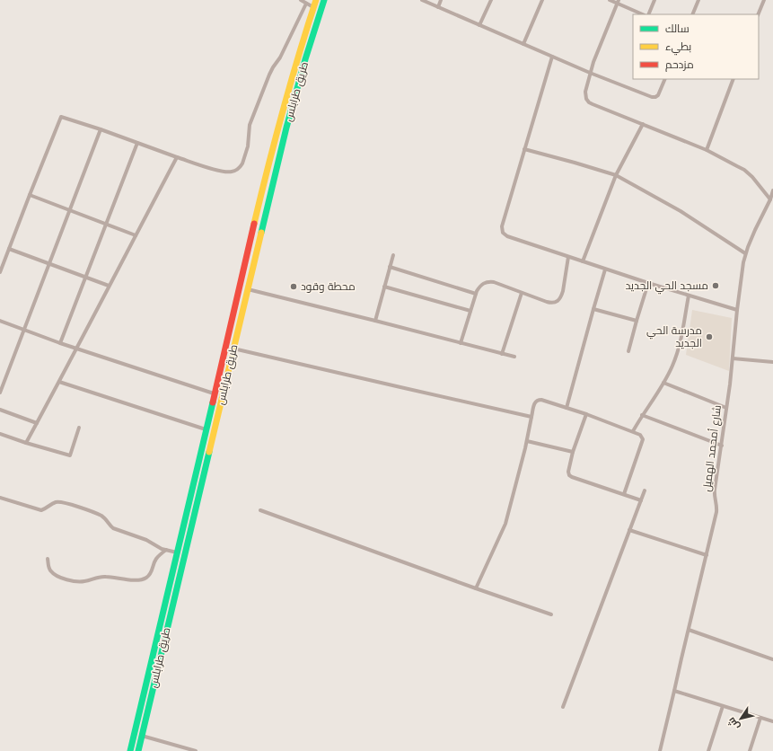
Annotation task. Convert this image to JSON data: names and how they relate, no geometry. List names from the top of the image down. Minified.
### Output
{"streets":{"highway":["طريق طرابلس"],"street":["شارع أمحمد الهميل"]},"places":["مسجد الحي الجديد","محطة وقود","مدرسة الحي الجديد"],"legend":["سالك","بطيء","مزدحم"],"north":"bottom left"}
